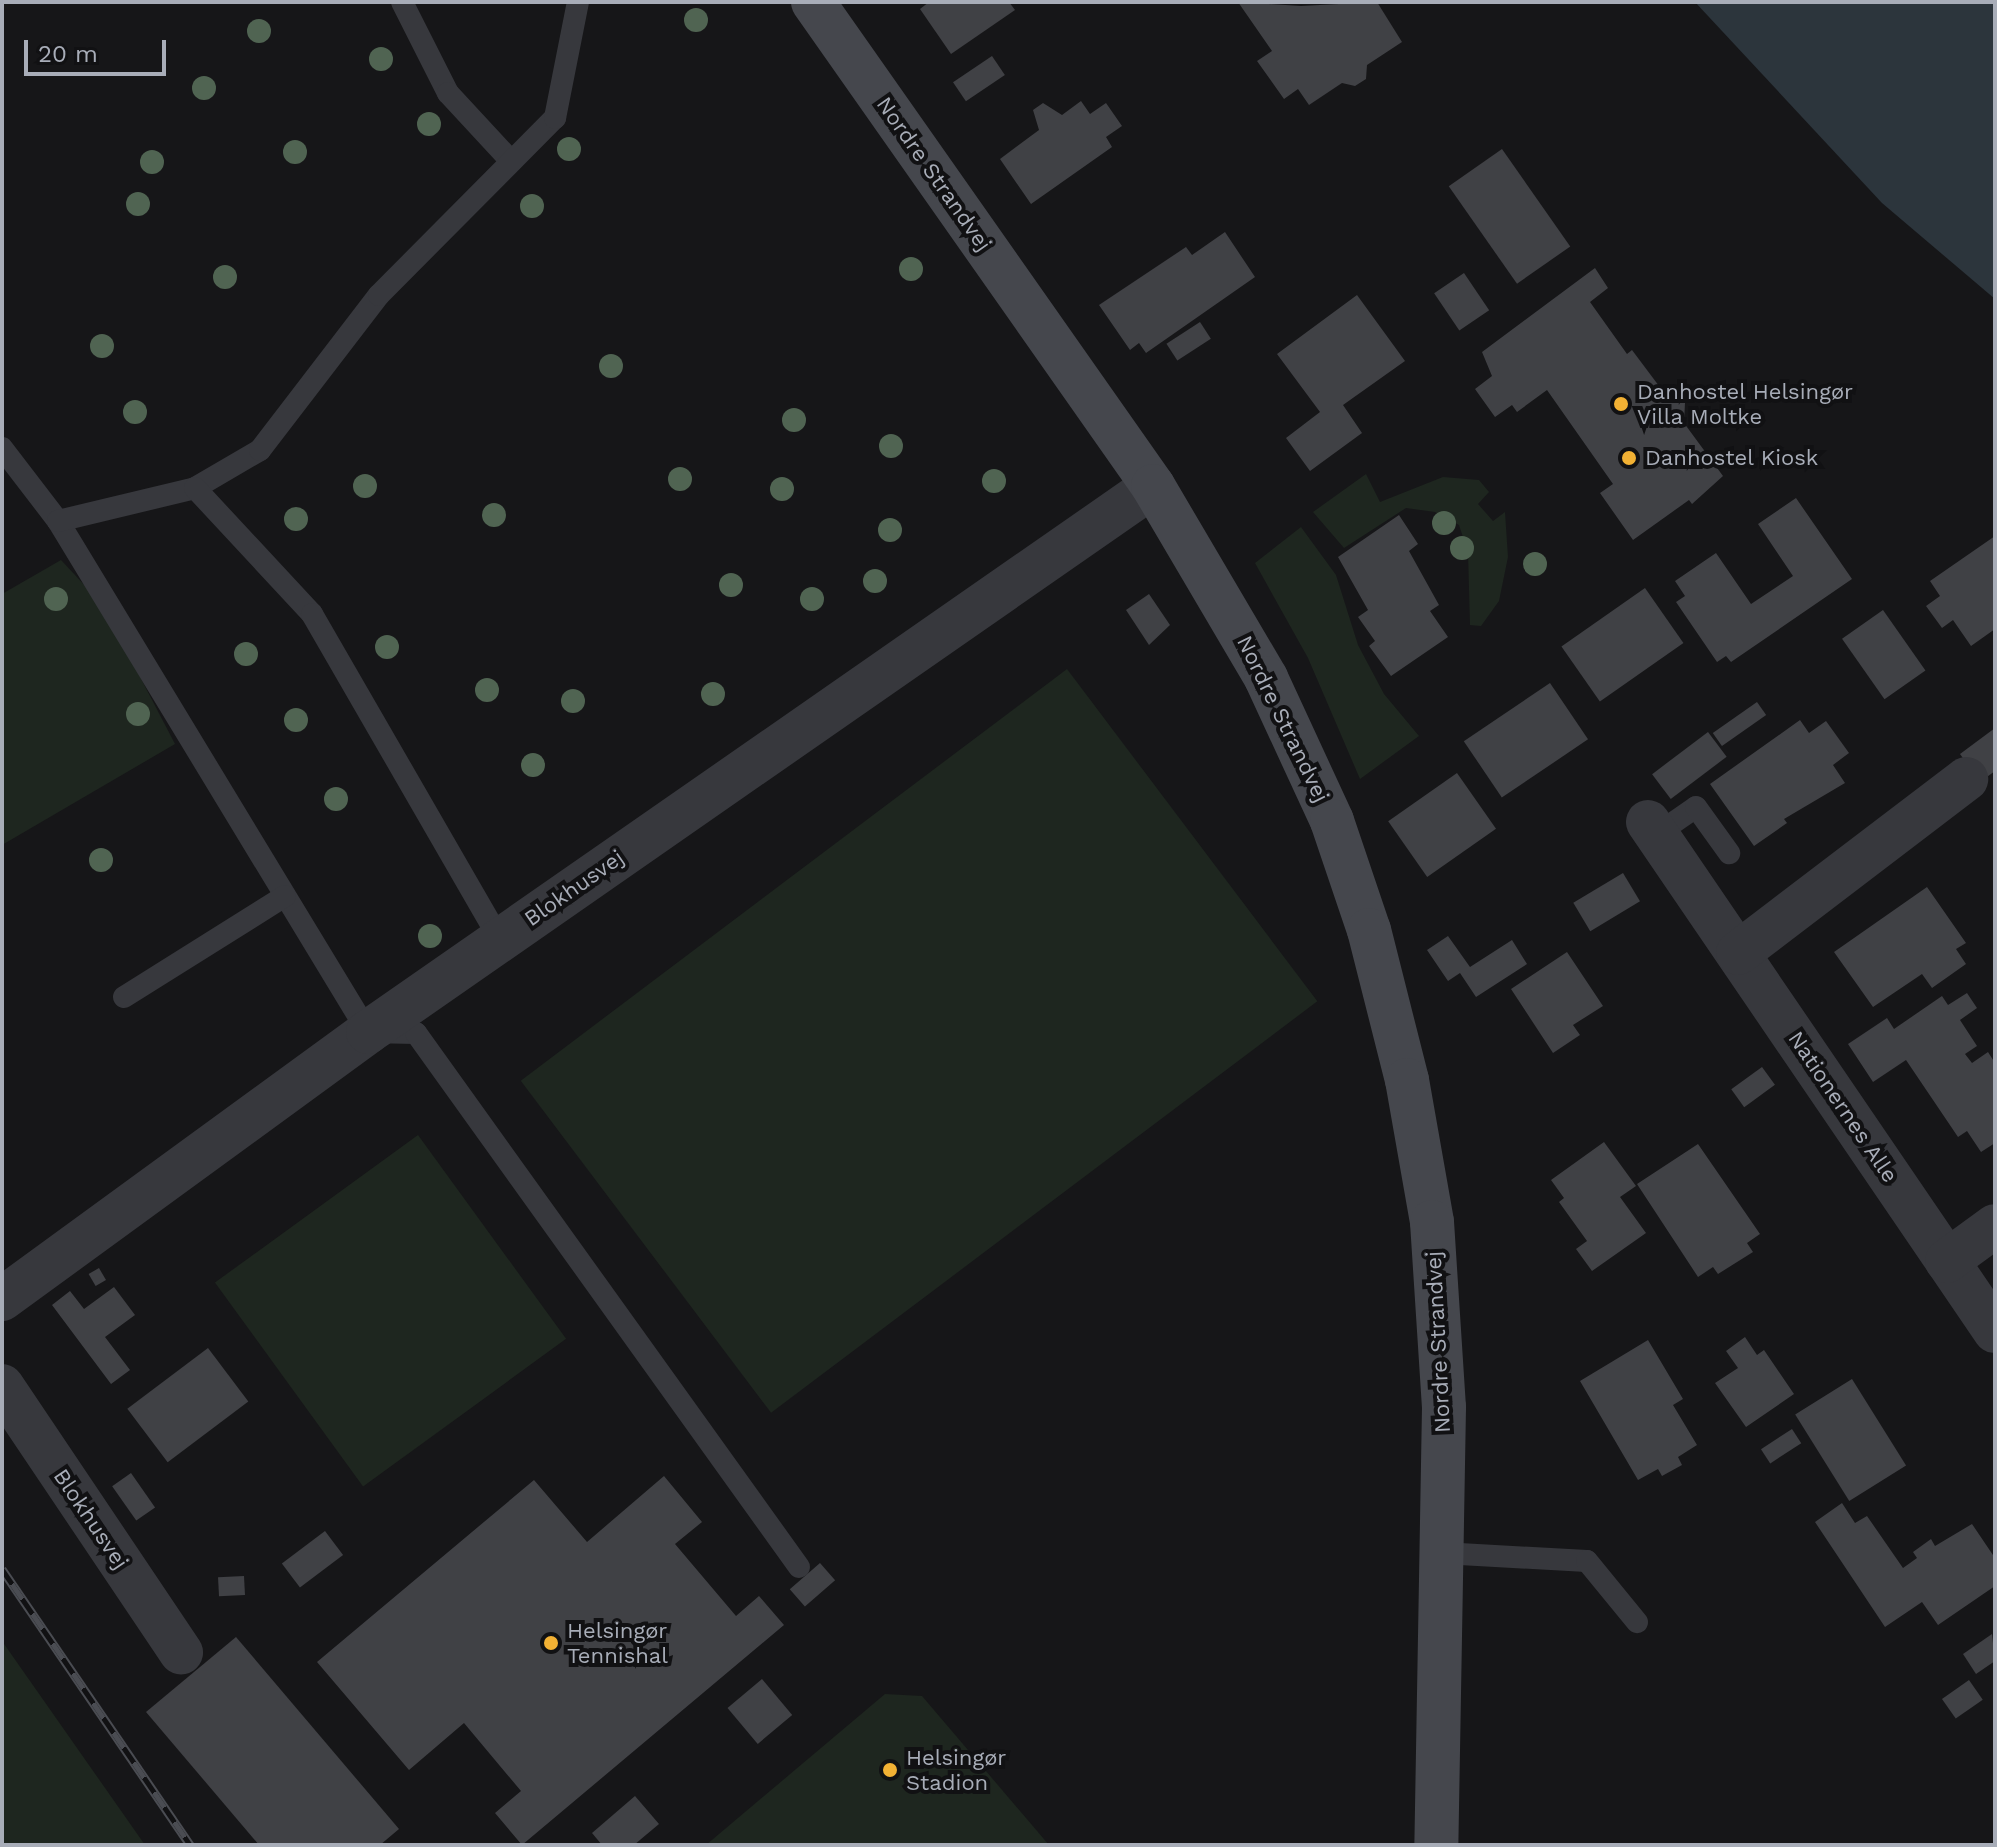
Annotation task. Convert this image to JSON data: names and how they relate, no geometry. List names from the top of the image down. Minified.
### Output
{"streets":{"main road":["Nordre Strandvej"],"street":["Blokhusvej","Nationernes Alle"]},"crossings":[["Nordre Strandvej","Blokhusvej"]],"places":["Danhostel Helsingør Villa Moltke","Danhostel Kiosk","Helsingør Tennishal","Helsingør Stadion"],"scale_bar":"20 m"}
